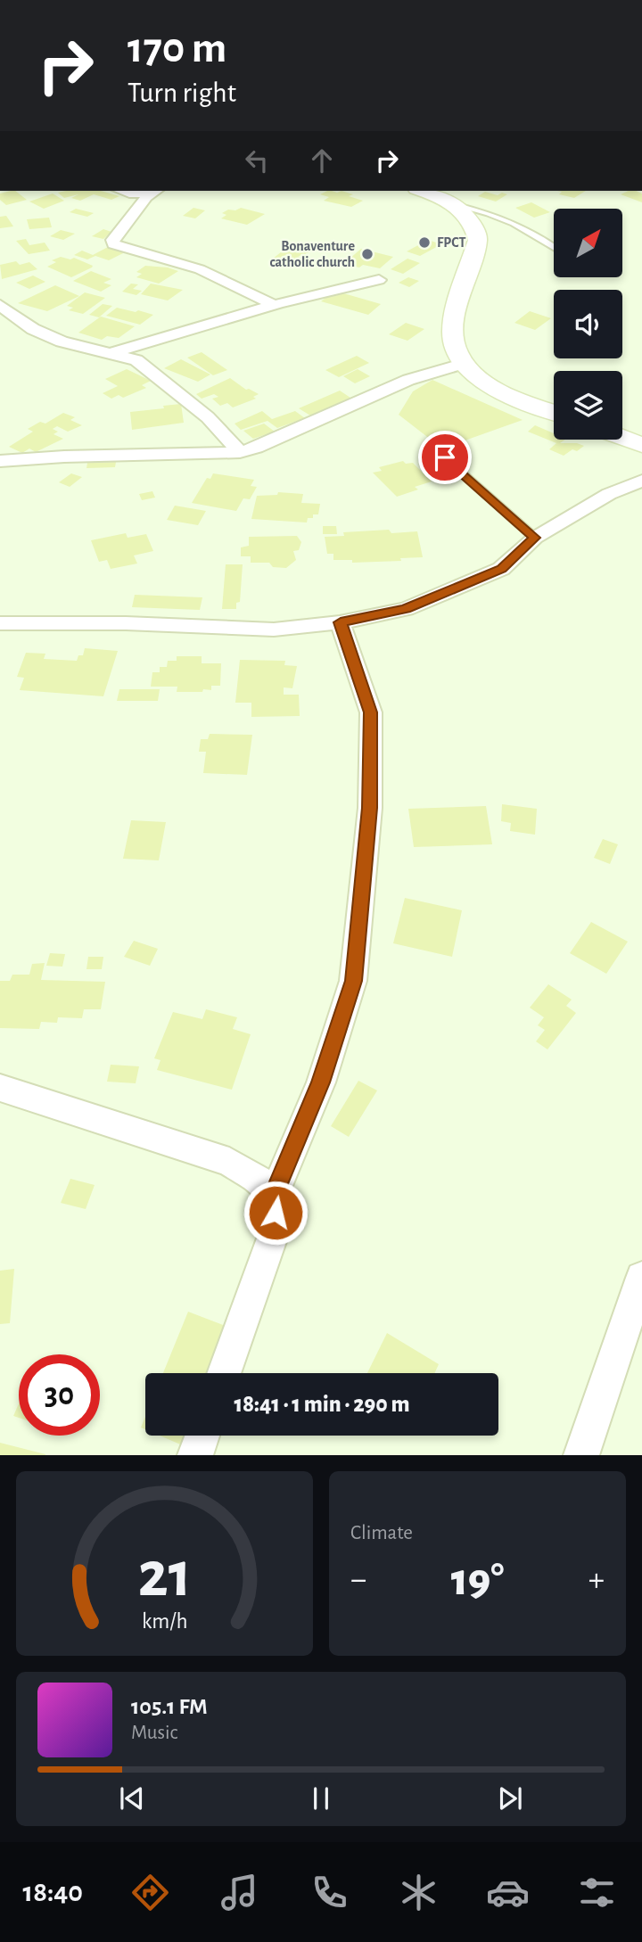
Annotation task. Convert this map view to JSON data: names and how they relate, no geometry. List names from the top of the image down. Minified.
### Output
{"places":["FPCT","Bonaventure catholic church"],"north":"top right","page":{"turn":["170 m","Turn right"],"limit":"30","trip":"18:41 · 1 min · 290 m","tile":"Climate","heat":["−","19°","+"],"song":["105.1 FM","Music"],"tabs":"18:40","gauge":["21","km/h"]}}
